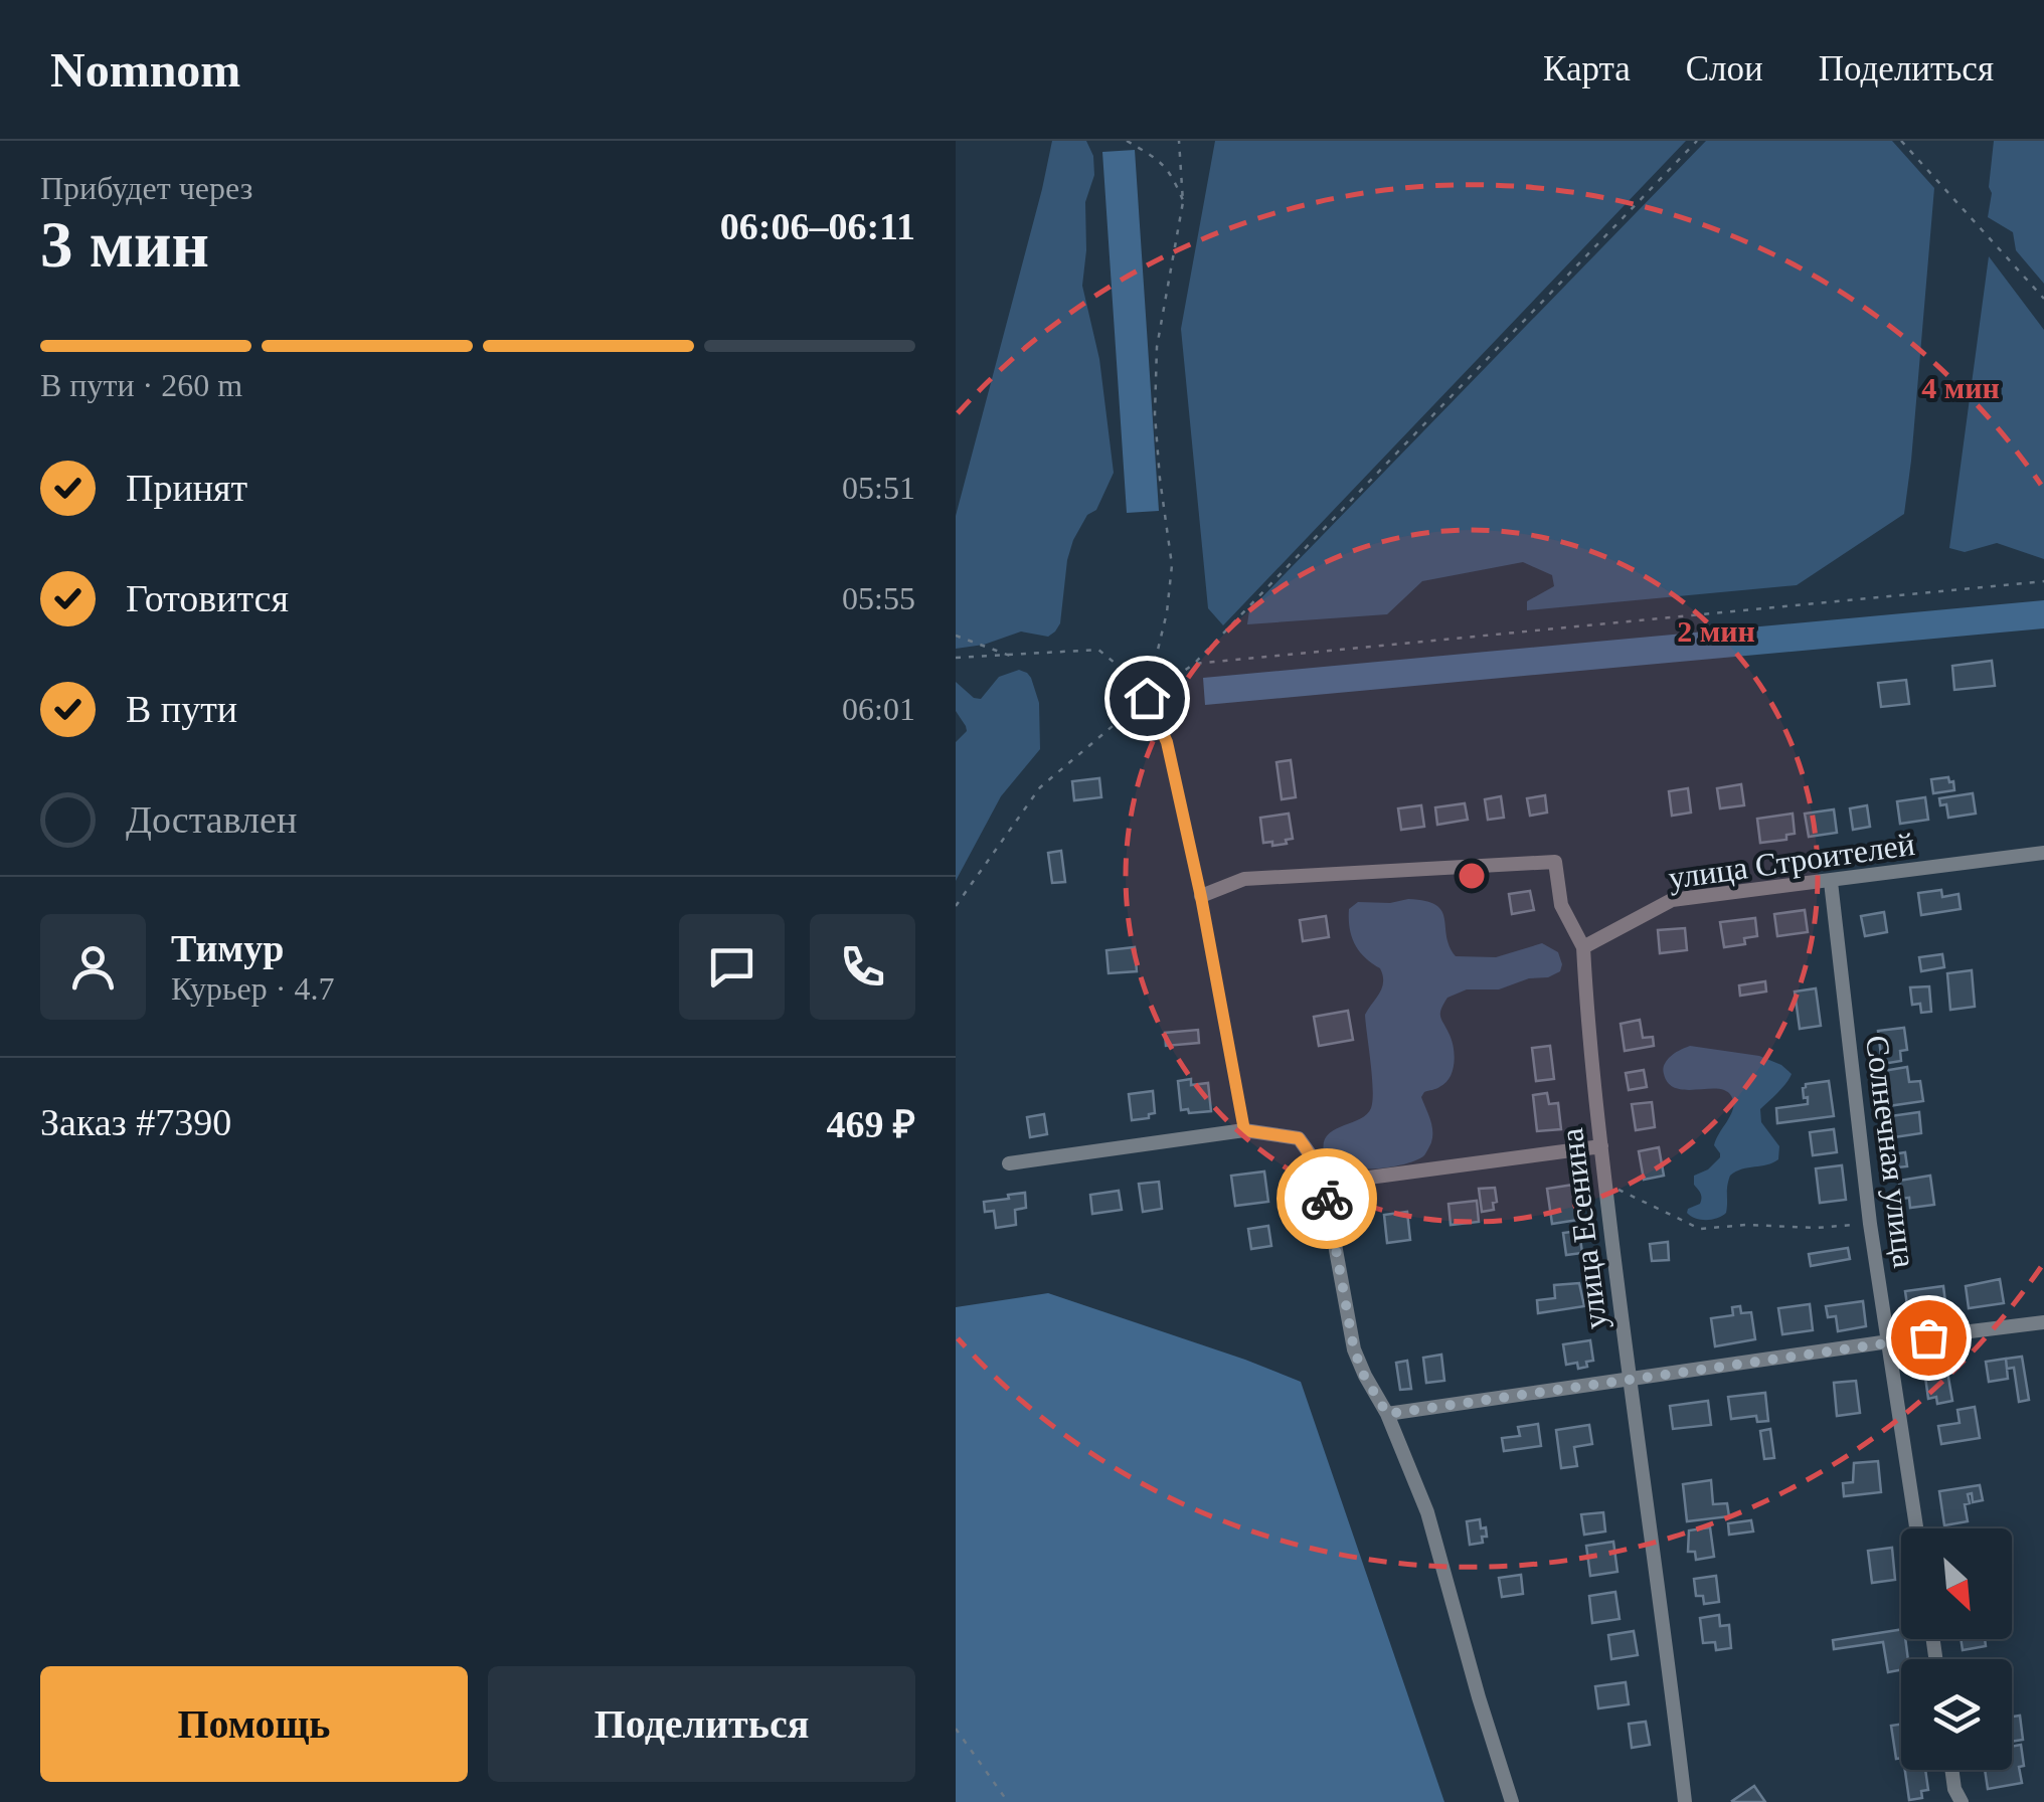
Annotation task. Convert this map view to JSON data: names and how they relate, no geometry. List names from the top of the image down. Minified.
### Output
{"streets":{"street":["улица Строителей","Солнечная улица","улица Есенина"]},"crossings":[["улица Строителей","Солнечная улица"],["улица Строителей","улица Есенина"]],"north":"bottom right","page":{"header":"Nomnom","nav":["Карта","Слои","Поделиться"],"heading":["3 мин","Прибудет через","06:06–06:11"],"panel":["Тимур","Курьер · 4.7","Заказ #7390","469 ₽"],"bar":"В пути · 260 m","list":[["Принят","05:51"],["Готовится","05:55"],["В пути","06:01"],"Доставлен"],"buttons":["Помощь","Поделиться"]},"rings":["4 мин","2 мин"]}
